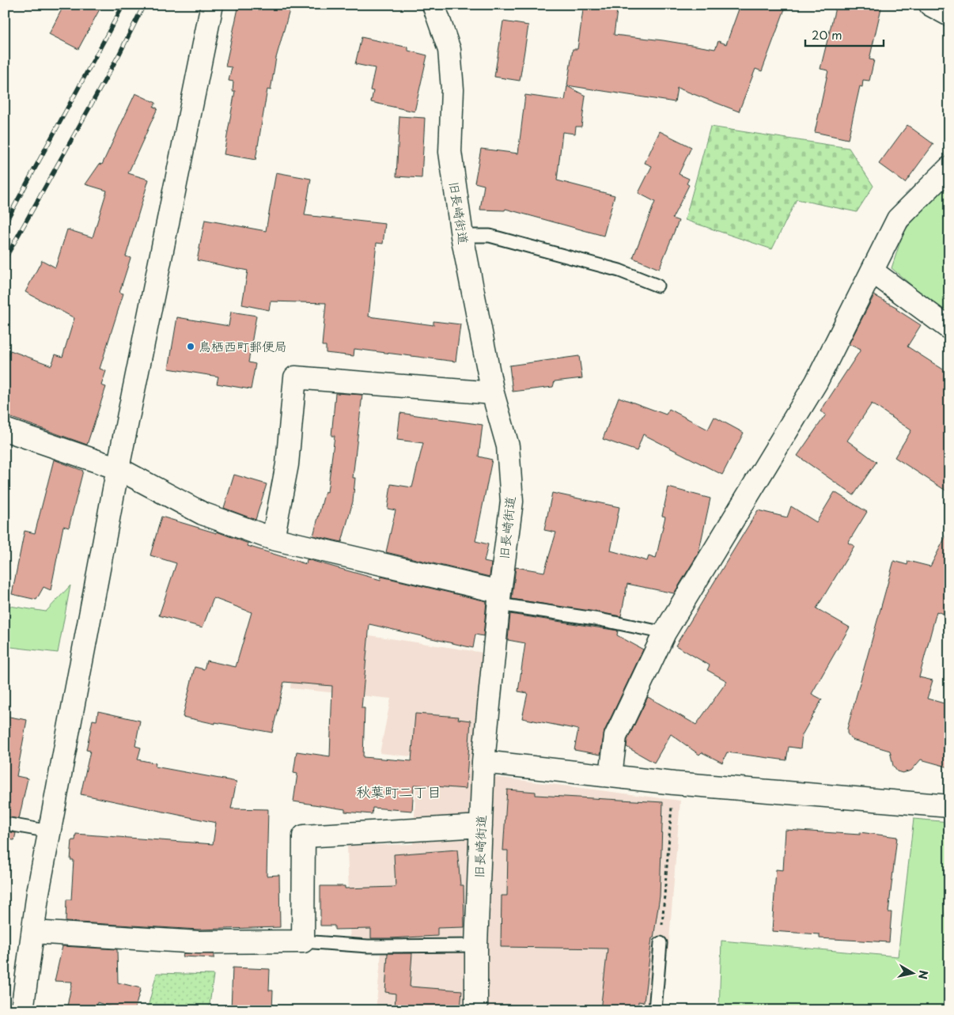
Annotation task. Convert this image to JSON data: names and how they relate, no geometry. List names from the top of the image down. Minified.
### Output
{"streets":{"street":["旧長崎街道"]},"districts":["秋葉町二丁目"],"places":["鳥栖西町郵便局"],"scale_bar":"20 m","north":"right"}
